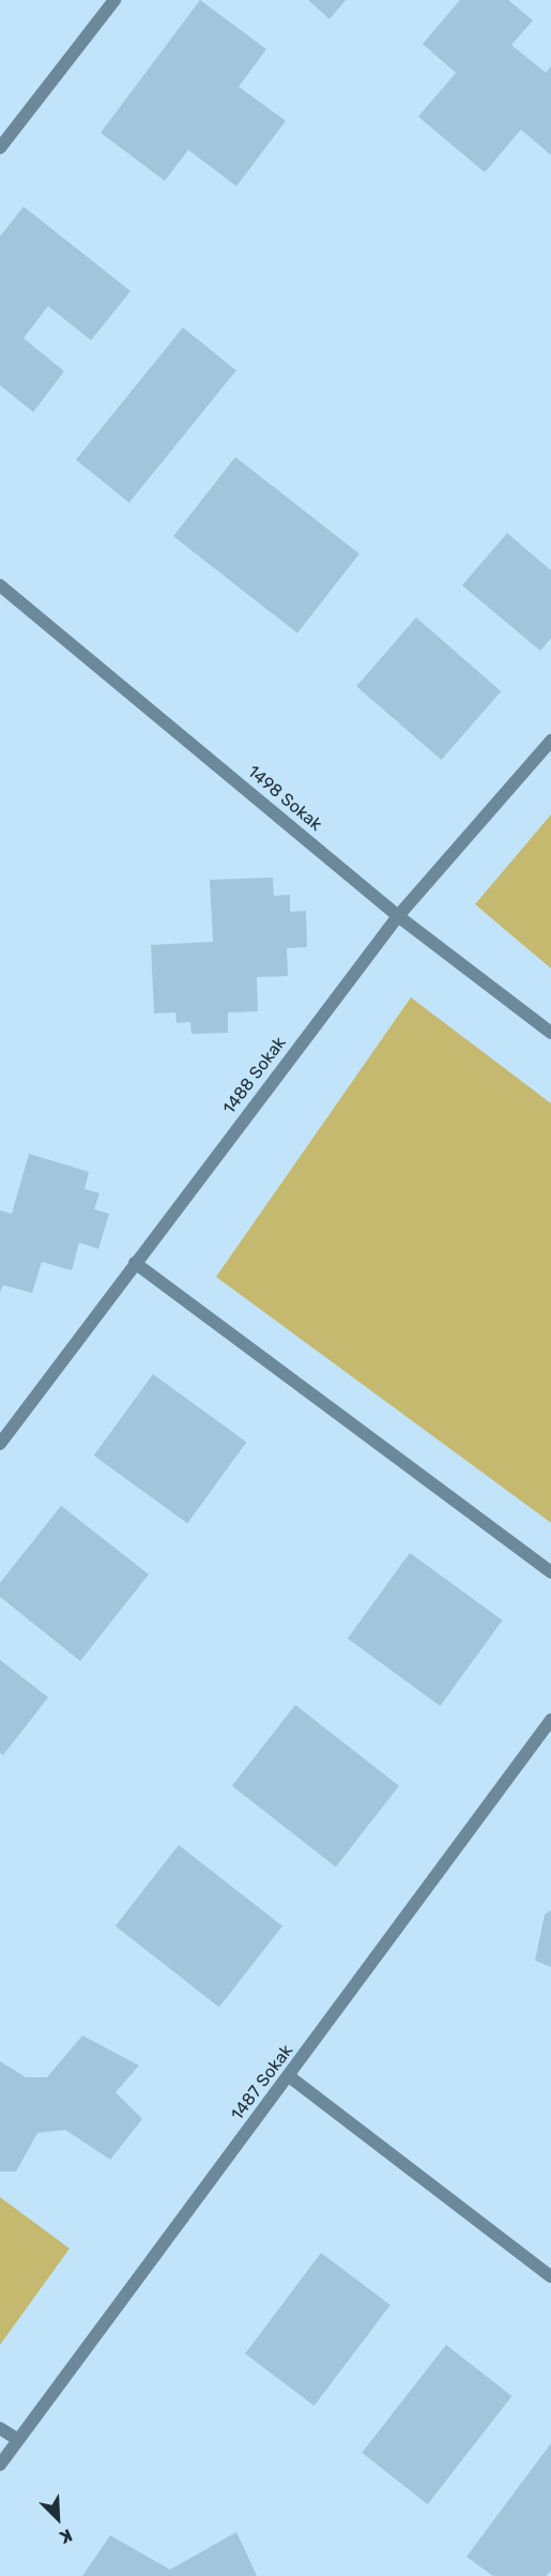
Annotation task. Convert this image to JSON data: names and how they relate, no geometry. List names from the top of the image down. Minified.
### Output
{"streets":{"street":["1498 Sokak","1488 Sokak","1487 Sokak"]},"crossings":[["1498 Sokak","1488 Sokak"]],"north":"bottom right"}
